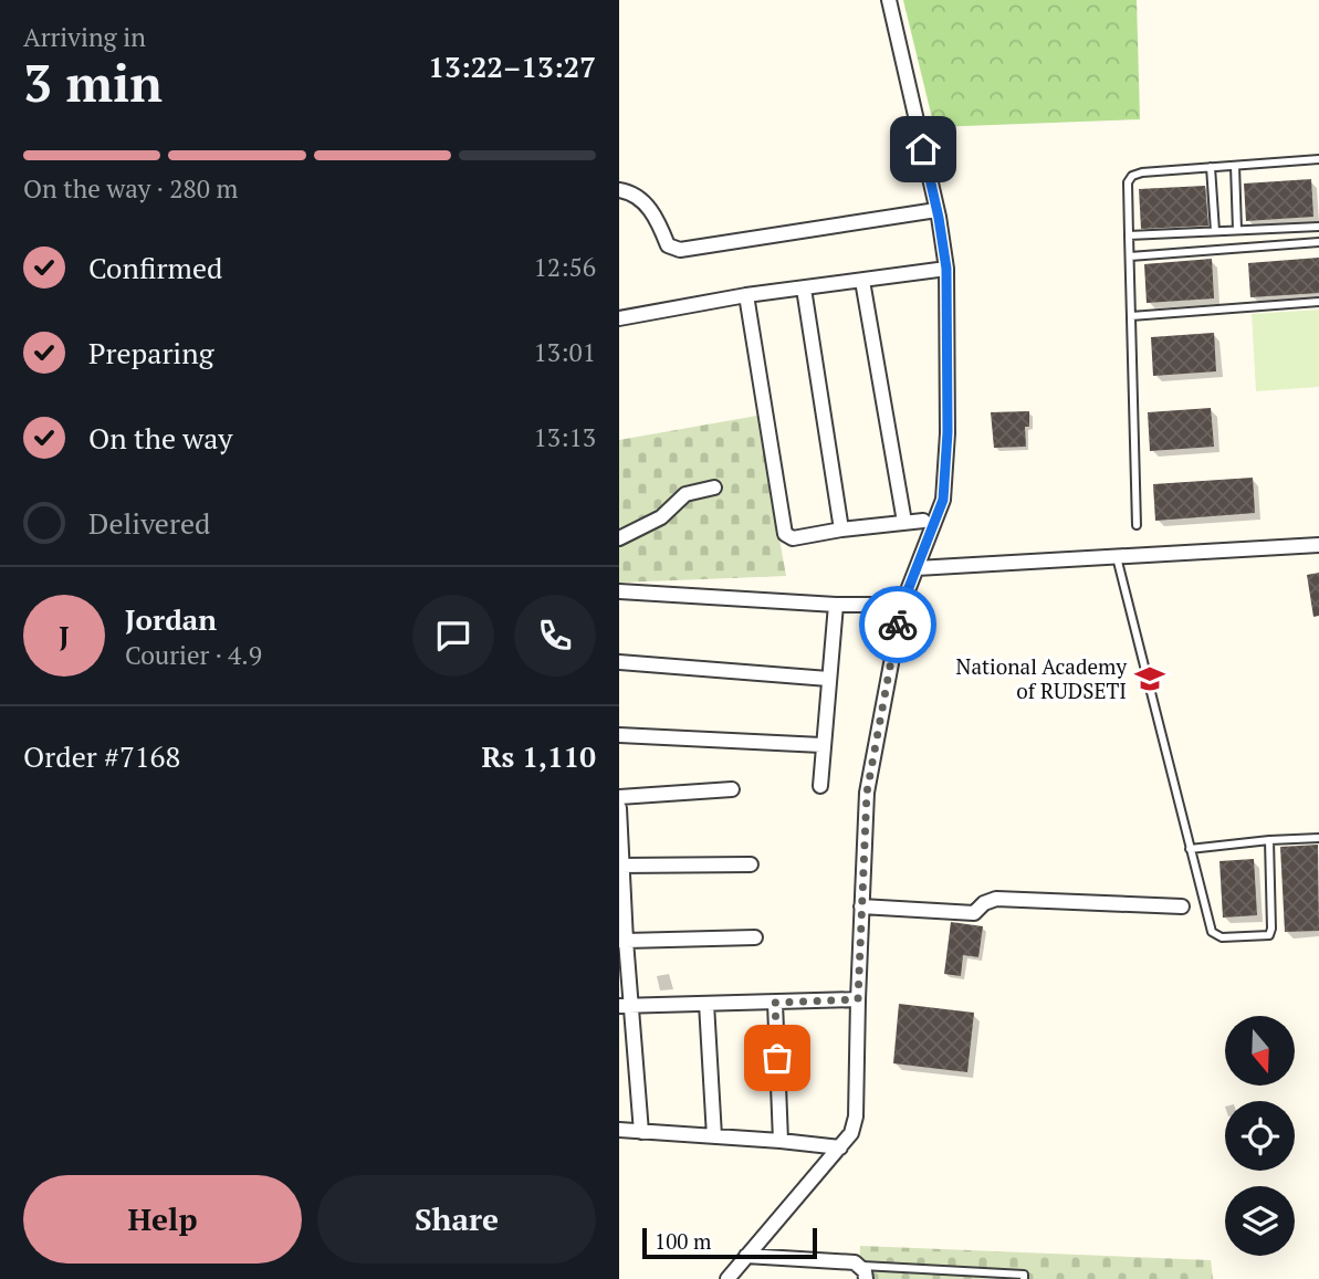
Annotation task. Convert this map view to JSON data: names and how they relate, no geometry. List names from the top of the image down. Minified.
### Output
{"places":{"school or university":["National Academy of RUDSETI"]},"scale_bar":"100 m","north":"bottom","page":{"heading":["3 min","Arriving in","13:22–13:27"],"panel":["Jordan","Courier · 4.9","Order #7168","Rs 1,110"],"bar":"On the way · 280 m","list":[["Confirmed","12:56"],["Preparing","13:01"],["On the way","13:13"],"Delivered"],"round":"J","buttons":["Help","Share"],"scale":"100 m"}}
